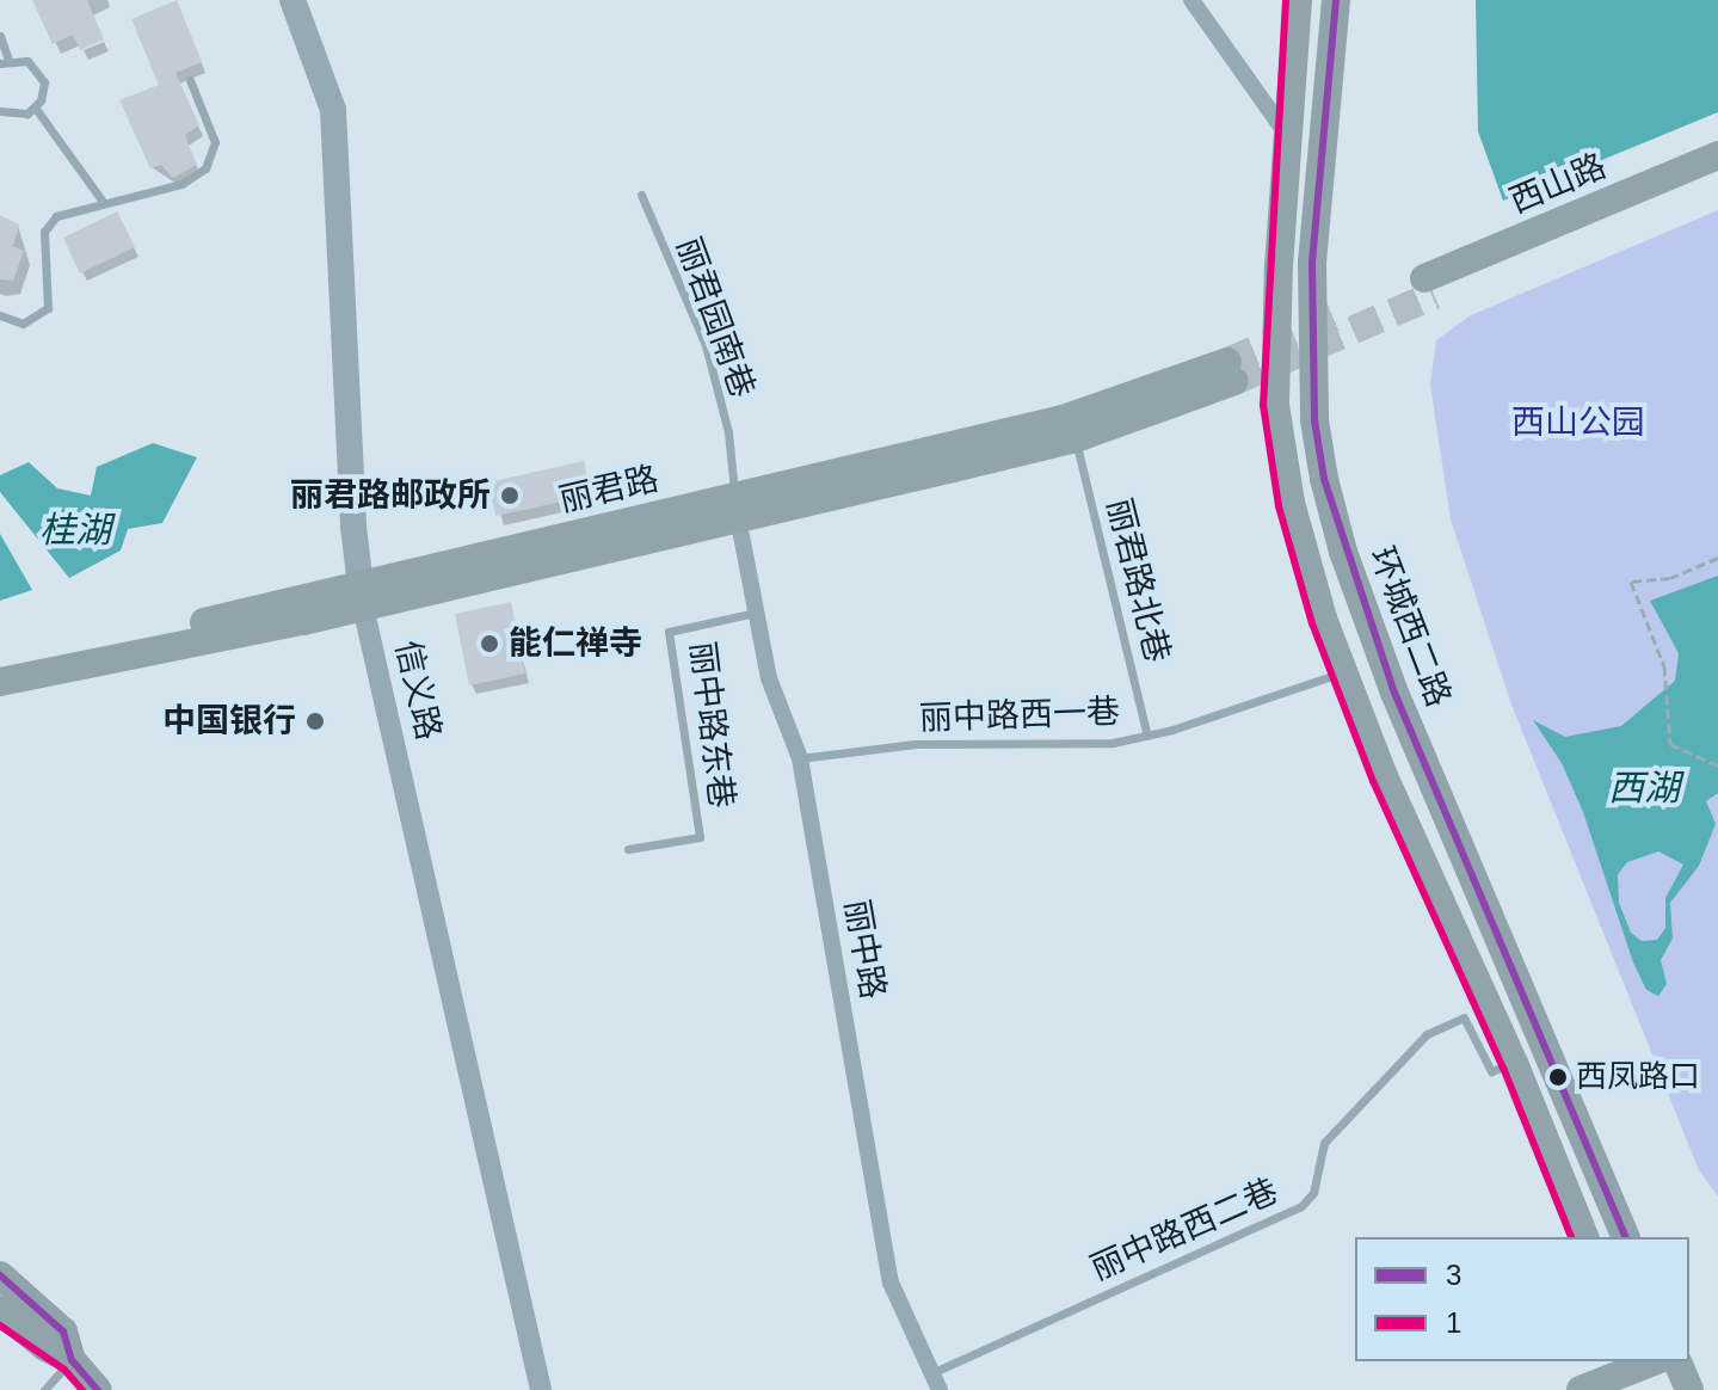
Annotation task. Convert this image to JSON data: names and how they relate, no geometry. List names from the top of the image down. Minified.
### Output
{"streets":{"main road":["西山路","丽君路","环城西二路","信义路"],"street":["丽中路"],"lane":["丽君园南巷","丽君路北巷","丽中路西一巷","丽中路东巷","丽中路西二巷"]},"crossings":[["丽君园南巷","丽君路"],["丽君园南巷","丽中路"],["丽君路","丽君路北巷"],["丽君路","信义路"],["丽君路","丽中路"],["丽君路北巷","丽中路西一巷"],["丽中路西一巷","丽中路"],["丽中路东巷","丽中路"],["丽中路","丽中路西二巷"]],"water":["桂湖","西湖"],"parks":["西山公园"],"places":["丽君路邮政所","能仁禅寺","中国银行","西凤路口"],"lines":["transit line 3","transit line 1"],"legend":["3","1"]}
